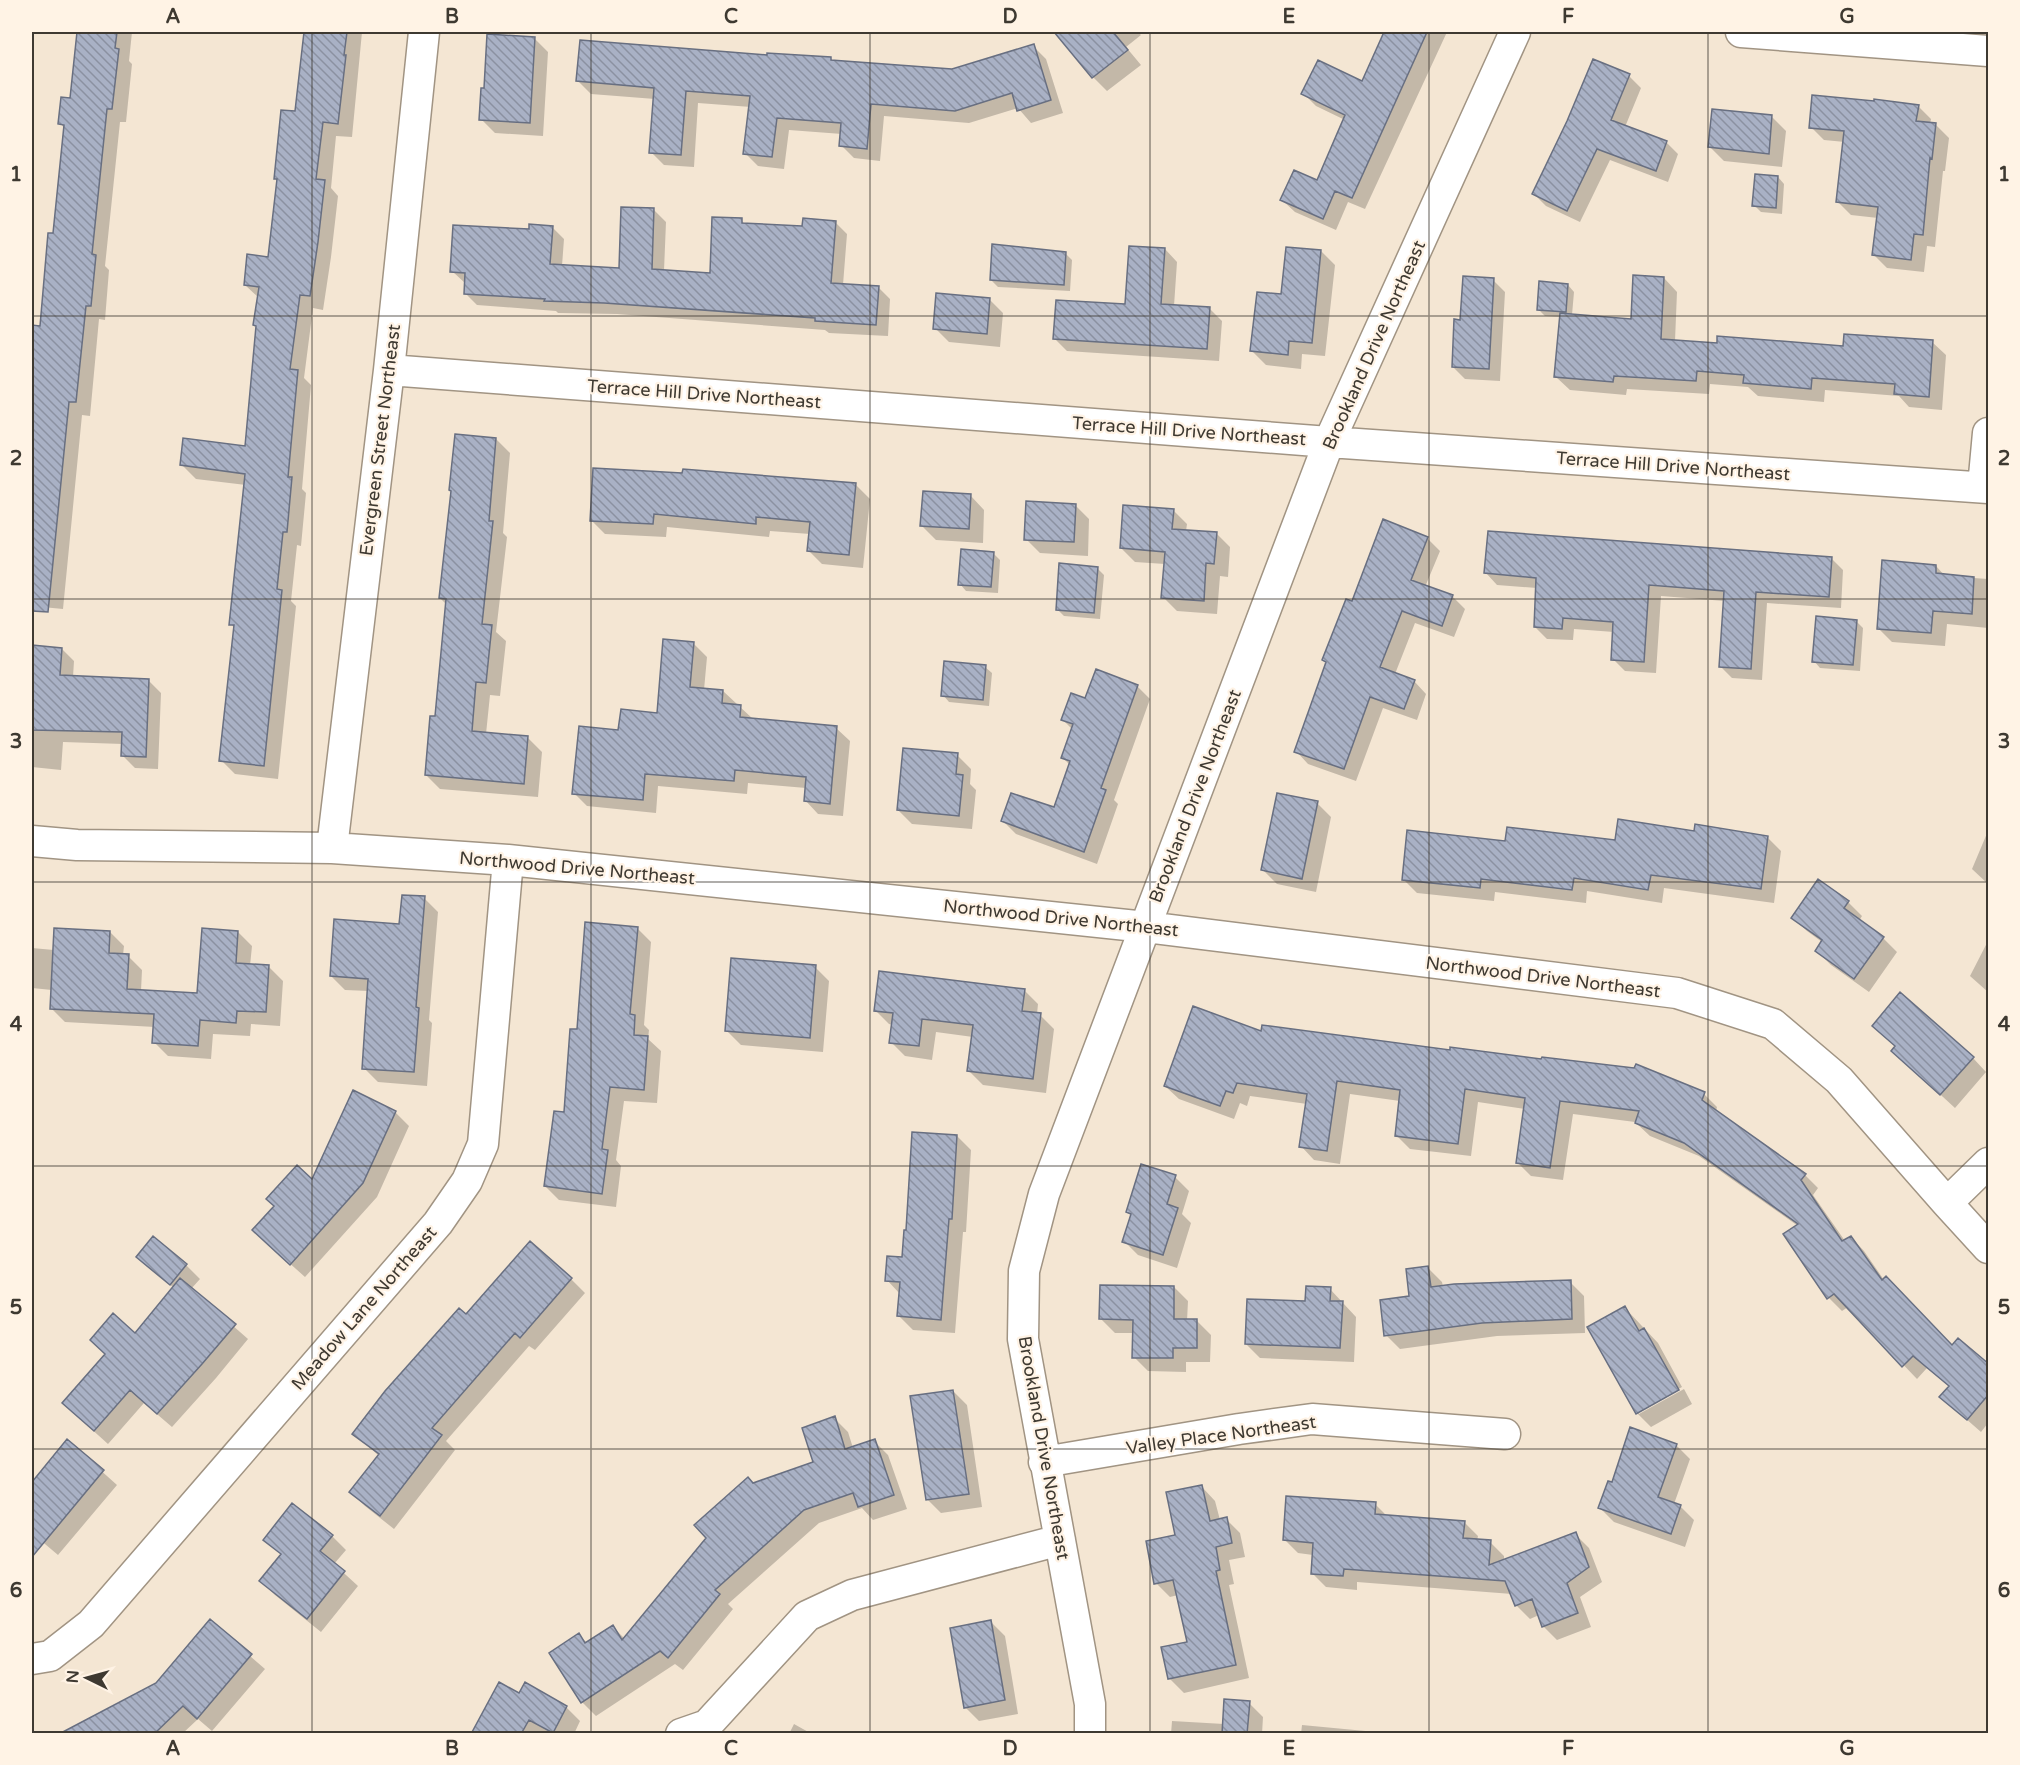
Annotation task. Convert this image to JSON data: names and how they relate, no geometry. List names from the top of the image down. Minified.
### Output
{"streets":{"street":["Brookland Drive Northeast","Terrace Hill Drive Northeast","Evergreen Street Northeast","Northwood Drive Northeast","Meadow Lane Northeast","Valley Place Northeast"]},"crossings":[["Brookland Drive Northeast","Terrace Hill Drive Northeast"],["Brookland Drive Northeast","Northwood Drive Northeast"],["Brookland Drive Northeast","Valley Place Northeast"],["Terrace Hill Drive Northeast","Evergreen Street Northeast"],["Evergreen Street Northeast","Northwood Drive Northeast"],["Northwood Drive Northeast","Meadow Lane Northeast"]],"north":"left","grid":{"columns":["A","B","C","D","E","F","G"],"rows":["1","2","3","4","5","6"]}}
